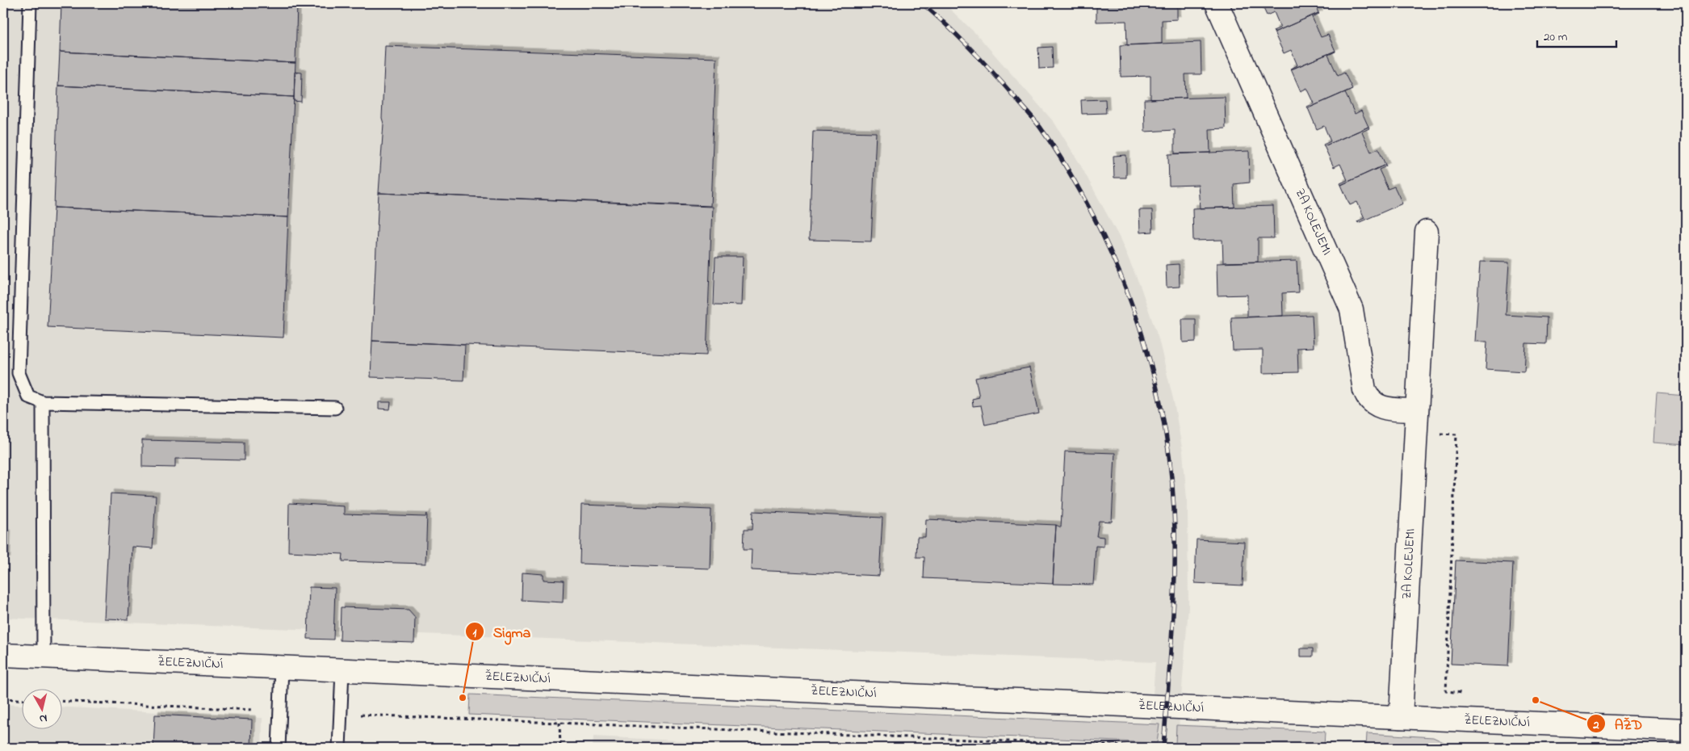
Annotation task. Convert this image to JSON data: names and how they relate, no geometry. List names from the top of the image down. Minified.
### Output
{"streets":{"street":["ZA KOLEJEMI","ŽELEZNIČNÍ"]},"crossings":[["ZA KOLEJEMI","ŽELEZNIČNÍ"]],"places":["Sigma","AŽD"],"scale_bar":"20 m","north":"bottom"}
